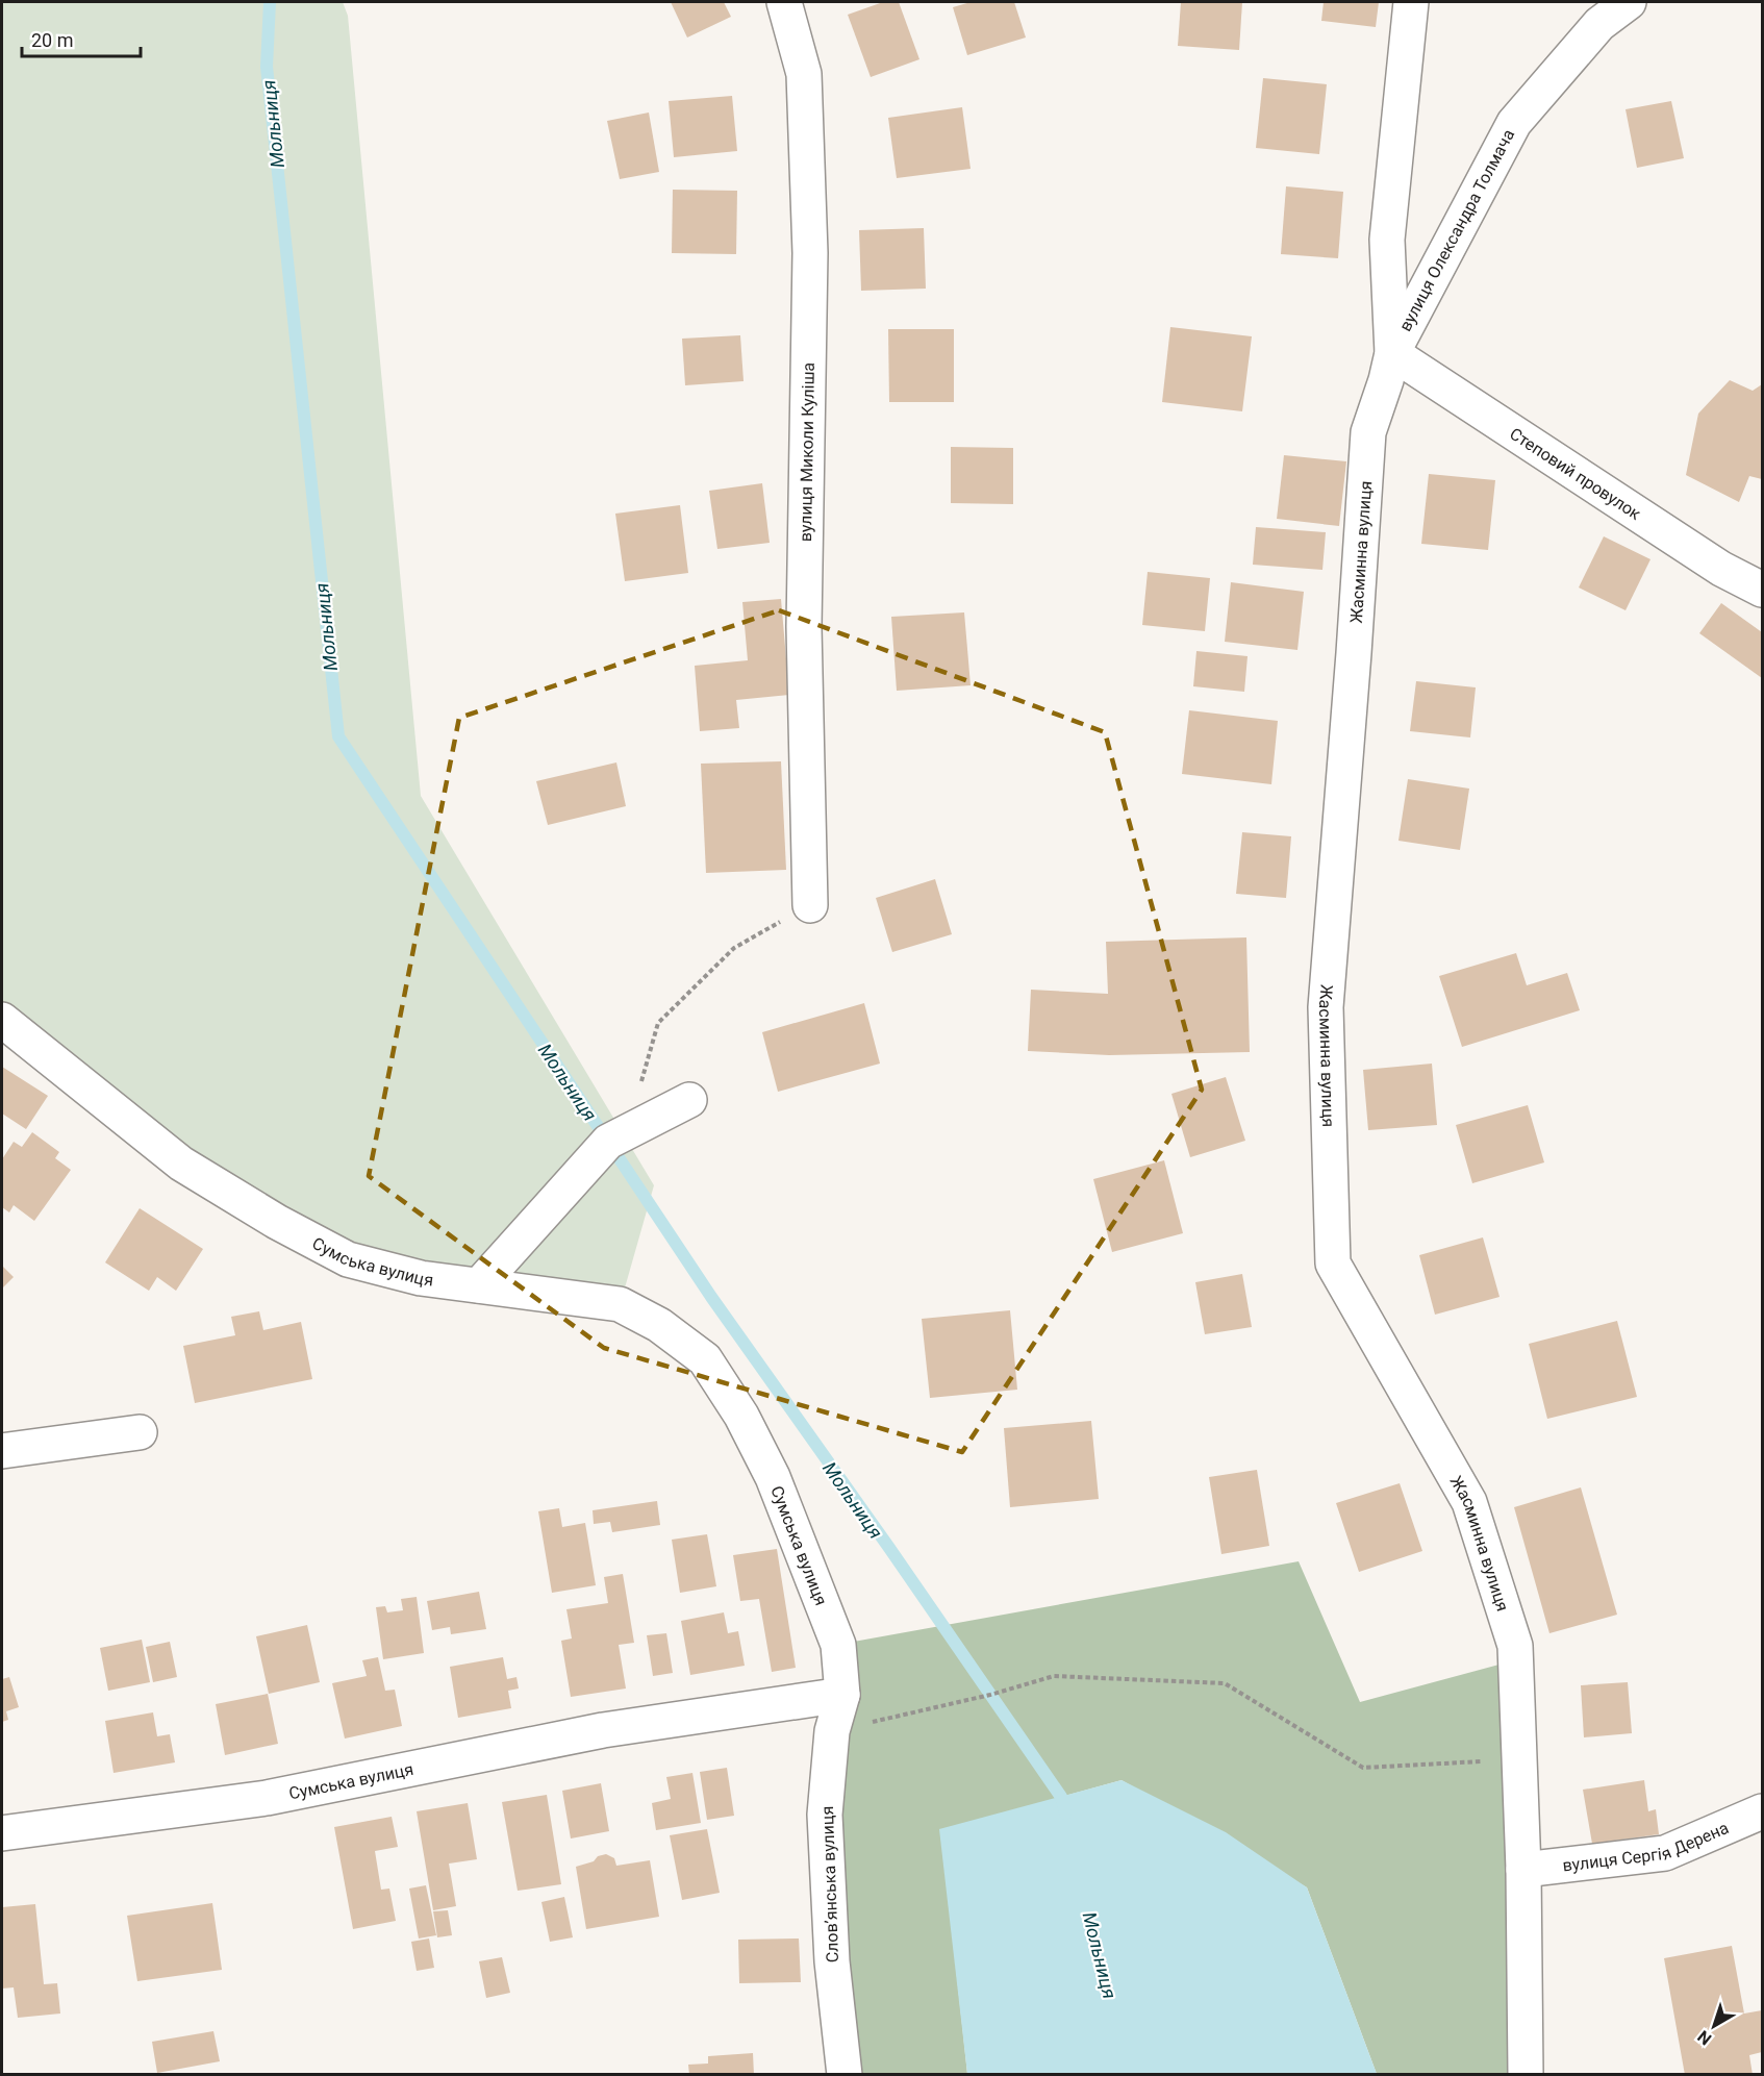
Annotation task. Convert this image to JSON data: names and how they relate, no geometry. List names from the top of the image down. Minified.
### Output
{"streets":{"street":["вулиця Олександра Толмача","вулиця Миколи Куліша","Степовий провулок","Жасминна вулиця","Сумська вулиця","вулиця Сергія Дерена","Словʼянська вулиця"]},"crossings":[["вулиця Олександра Толмача","Степовий провулок"],["вулиця Олександра Толмача","Жасминна вулиця"],["Степовий провулок","Жасминна вулиця"],["Жасминна вулиця","вулиця Сергія Дерена"],["Сумська вулиця","Словʼянська вулиця"]],"water":["Мольниця"],"scale_bar":"20 m","north":"bottom left"}
